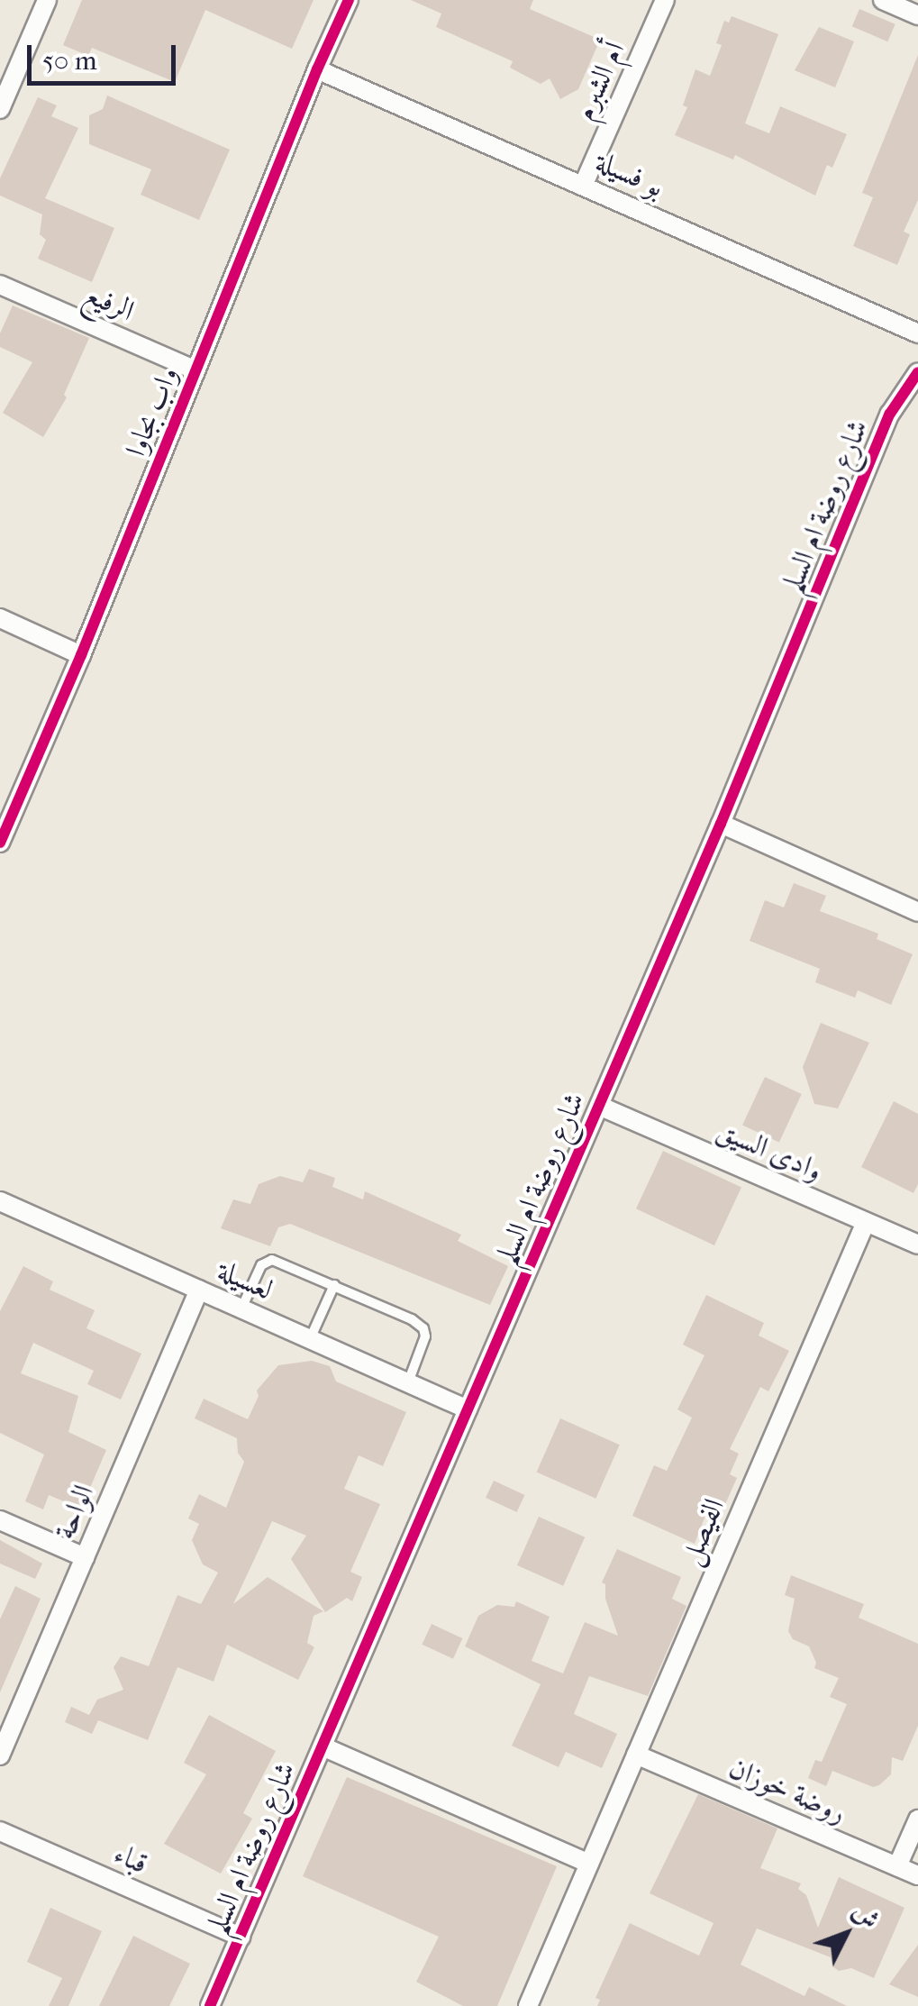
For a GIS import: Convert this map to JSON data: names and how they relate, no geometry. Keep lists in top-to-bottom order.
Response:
{
  "streets": {
    "street": [
      "أم الشبرم",
      "بو فسيلة",
      "الرفيع",
      "واب بجاوا",
      "شارع روضة ام السلم",
      "وادى السيق",
      "لعسيلة",
      "الواحة",
      "الفيصل",
      "روضة خوزان",
      "قباء"
    ]
  },
  "crossings": [
    ["أم الشبرم", "بو فسيلة"],
    ["بو فسيلة", "واب بجاوا"],
    ["الرفيع", "واب بجاوا"],
    ["شارع روضة ام السلم", "وادى السيق"],
    ["شارع روضة ام السلم", "لعسيلة"],
    ["شارع روضة ام السلم", "قباء"],
    ["وادى السيق", "الفيصل"],
    ["لعسيلة", "الواحة"],
    ["الفيصل", "روضة خوزان"]
  ],
  "scale_bar": "50 m",
  "north": "top right"
}
